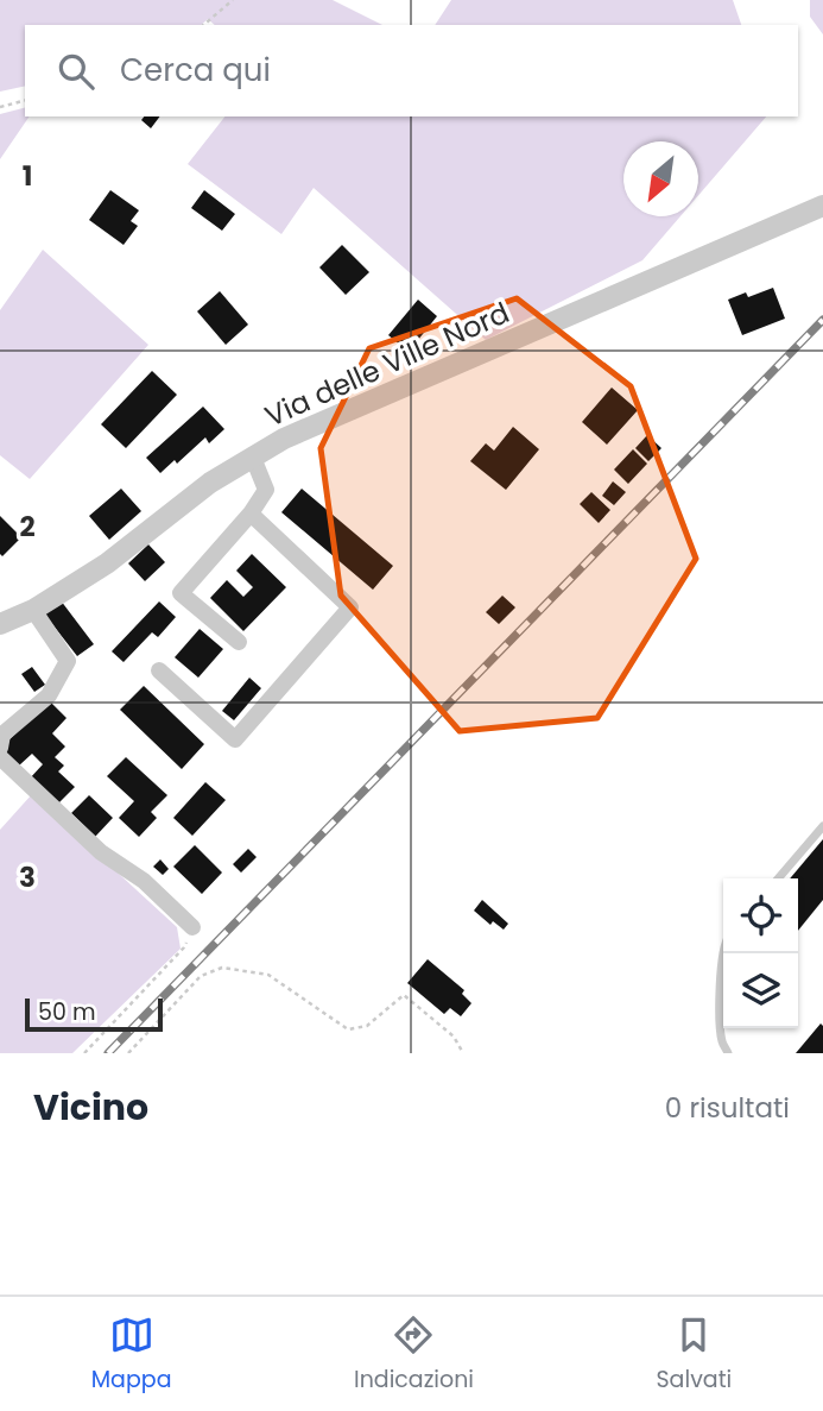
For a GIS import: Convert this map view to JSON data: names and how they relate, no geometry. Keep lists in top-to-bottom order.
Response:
{
  "streets": {
    "street": ["Via delle Ville Nord"]
  },
  "scale_bar": "50 m",
  "north": "bottom left",
  "page": {
    "search": "Cerca qui",
    "scale": "50 m",
    "heading": ["Vicino", "0 risultati"],
    "nav": ["Mappa", "Indicazioni", "Salvati"]
  },
  "grid": {
    "rows": ["1", "2", "3"]
  }
}
